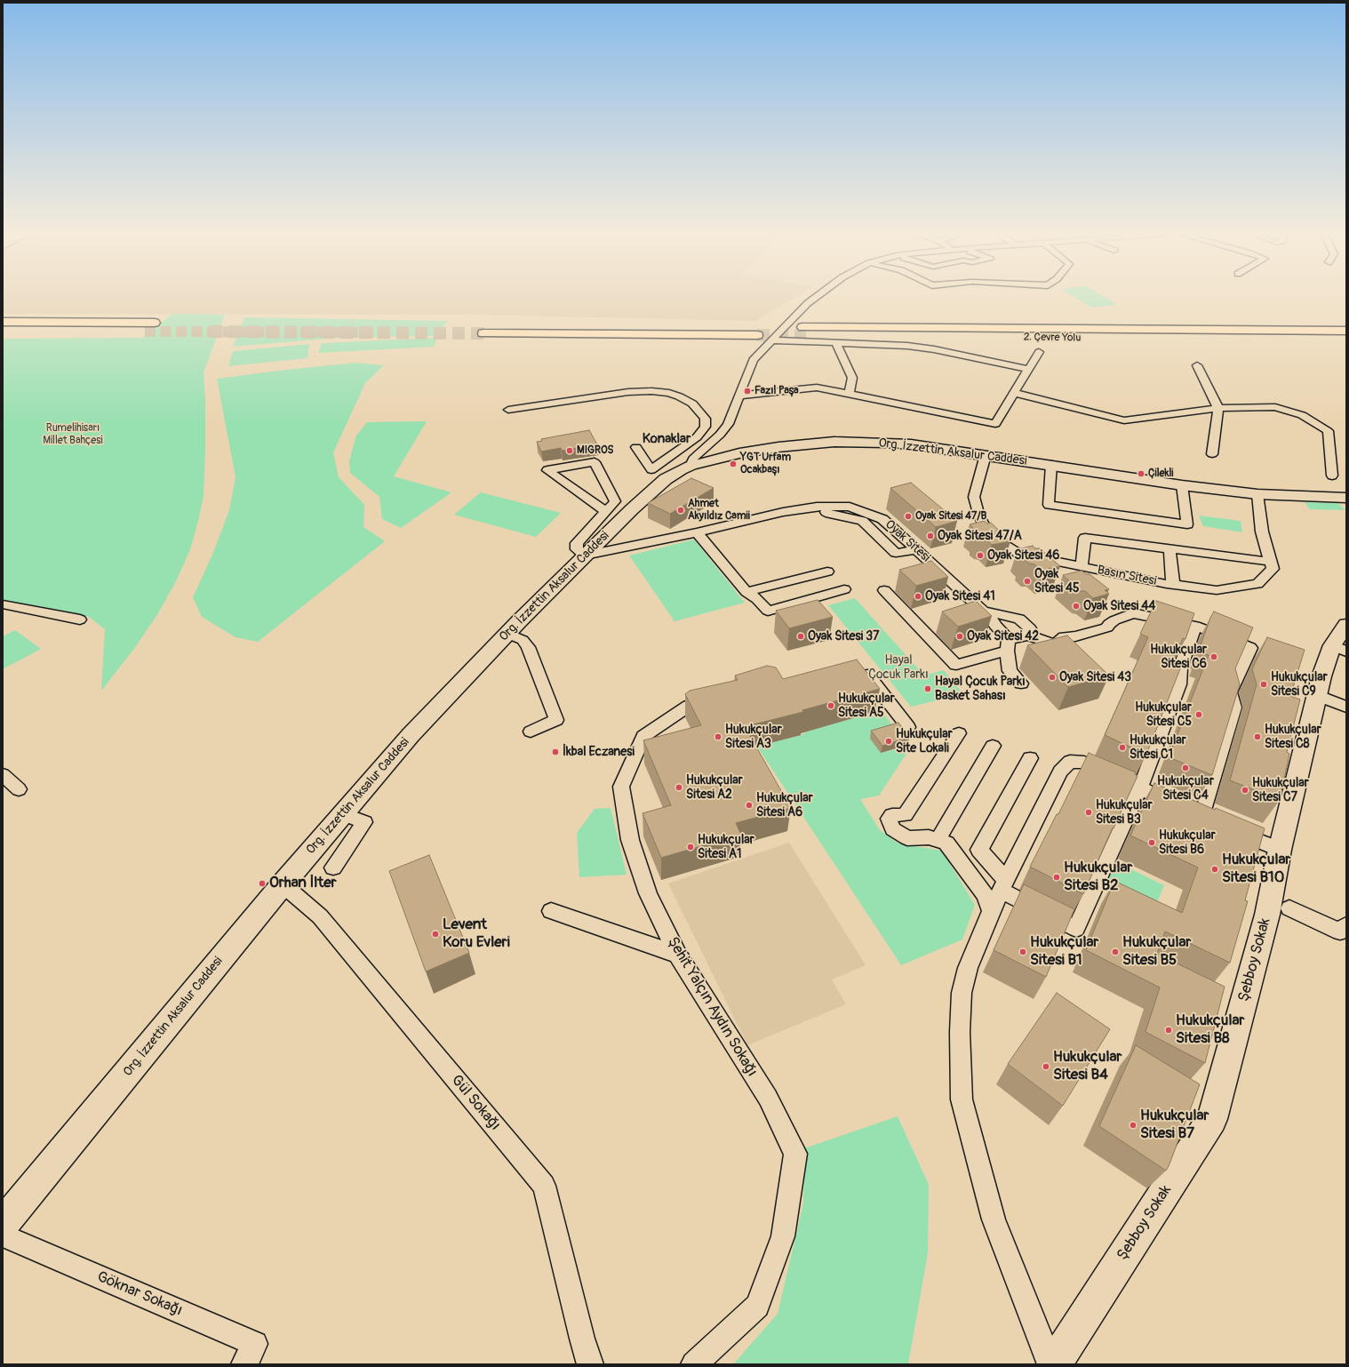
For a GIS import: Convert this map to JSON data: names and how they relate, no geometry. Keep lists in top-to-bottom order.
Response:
{
  "streets": {
    "main road": ["2. Çevre Yolu", "Org. İzzettin Aksalur Caddesi", "Şebboy Sokak"],
    "street": [
      "Oyak Sitesi",
      "Basın Sitesi",
      "Şehit Yalçın Aydın Sokağı",
      "Gül Sokağı",
      "Göknar Sokağı"
    ]
  },
  "crossings": [
    ["Org. İzzettin Aksalur Caddesi", "Oyak Sitesi"],
    ["Org. İzzettin Aksalur Caddesi", "Basın Sitesi"],
    ["Org. İzzettin Aksalur Caddesi", "Gül Sokağı"]
  ],
  "districts": ["Konaklar"],
  "parks": ["Rumelihisarı Millet Bahçesi", "Hayal Çocuk Parkı"],
  "places": [
    "Fazıl Paşa",
    "MIGROS",
    "YGT Urfam Ocakbaşı",
    "Çilekli",
    "Ahmet Akyıldız Camii",
    "Oyak Sitesi 47/B",
    "Oyak Sitesi 47/A",
    "Oyak Sitesi 46",
    "Oyak Sitesi 45",
    "Oyak Sitesi 41",
    "Oyak Sitesi 44",
    "Oyak Sitesi 37",
    "Oyak Sitesi 42",
    "Hukukçular Sitesi C6",
    "Oyak Sitesi 43",
    "Hukukçular Sitesi C9",
    "Hayal Çocuk Parkı Basket Sahası",
    "Hukukçular Sitesi A5",
    "Hukukçular Sitesi C5",
    "Hukukçular Sitesi A3",
    "Hukukçular Sitesi C8",
    "Hukukçular Site Lokali",
    "Hukukçular Sitesi C1",
    "İkbal Eczanesi",
    "Hukukçular Sitesi C4",
    "Hukukçular Sitesi A2",
    "Hukukçular Sitesi C7",
    "Hukukçular Sitesi A6",
    "Hukukçular Sitesi B3",
    "Hukukçular Sitesi B6",
    "Hukukçular Sitesi A1",
    "Hukukçular Sitesi B10",
    "Hukukçular Sitesi B2",
    "Orhan İlter",
    "Levent Koru Evleri",
    "Hukukçular Sitesi B1",
    "Hukukçular Sitesi B5",
    "Hukukçular Sitesi B8",
    "Hukukçular Sitesi B4",
    "Hukukçular Sitesi B7"
  ]
}
